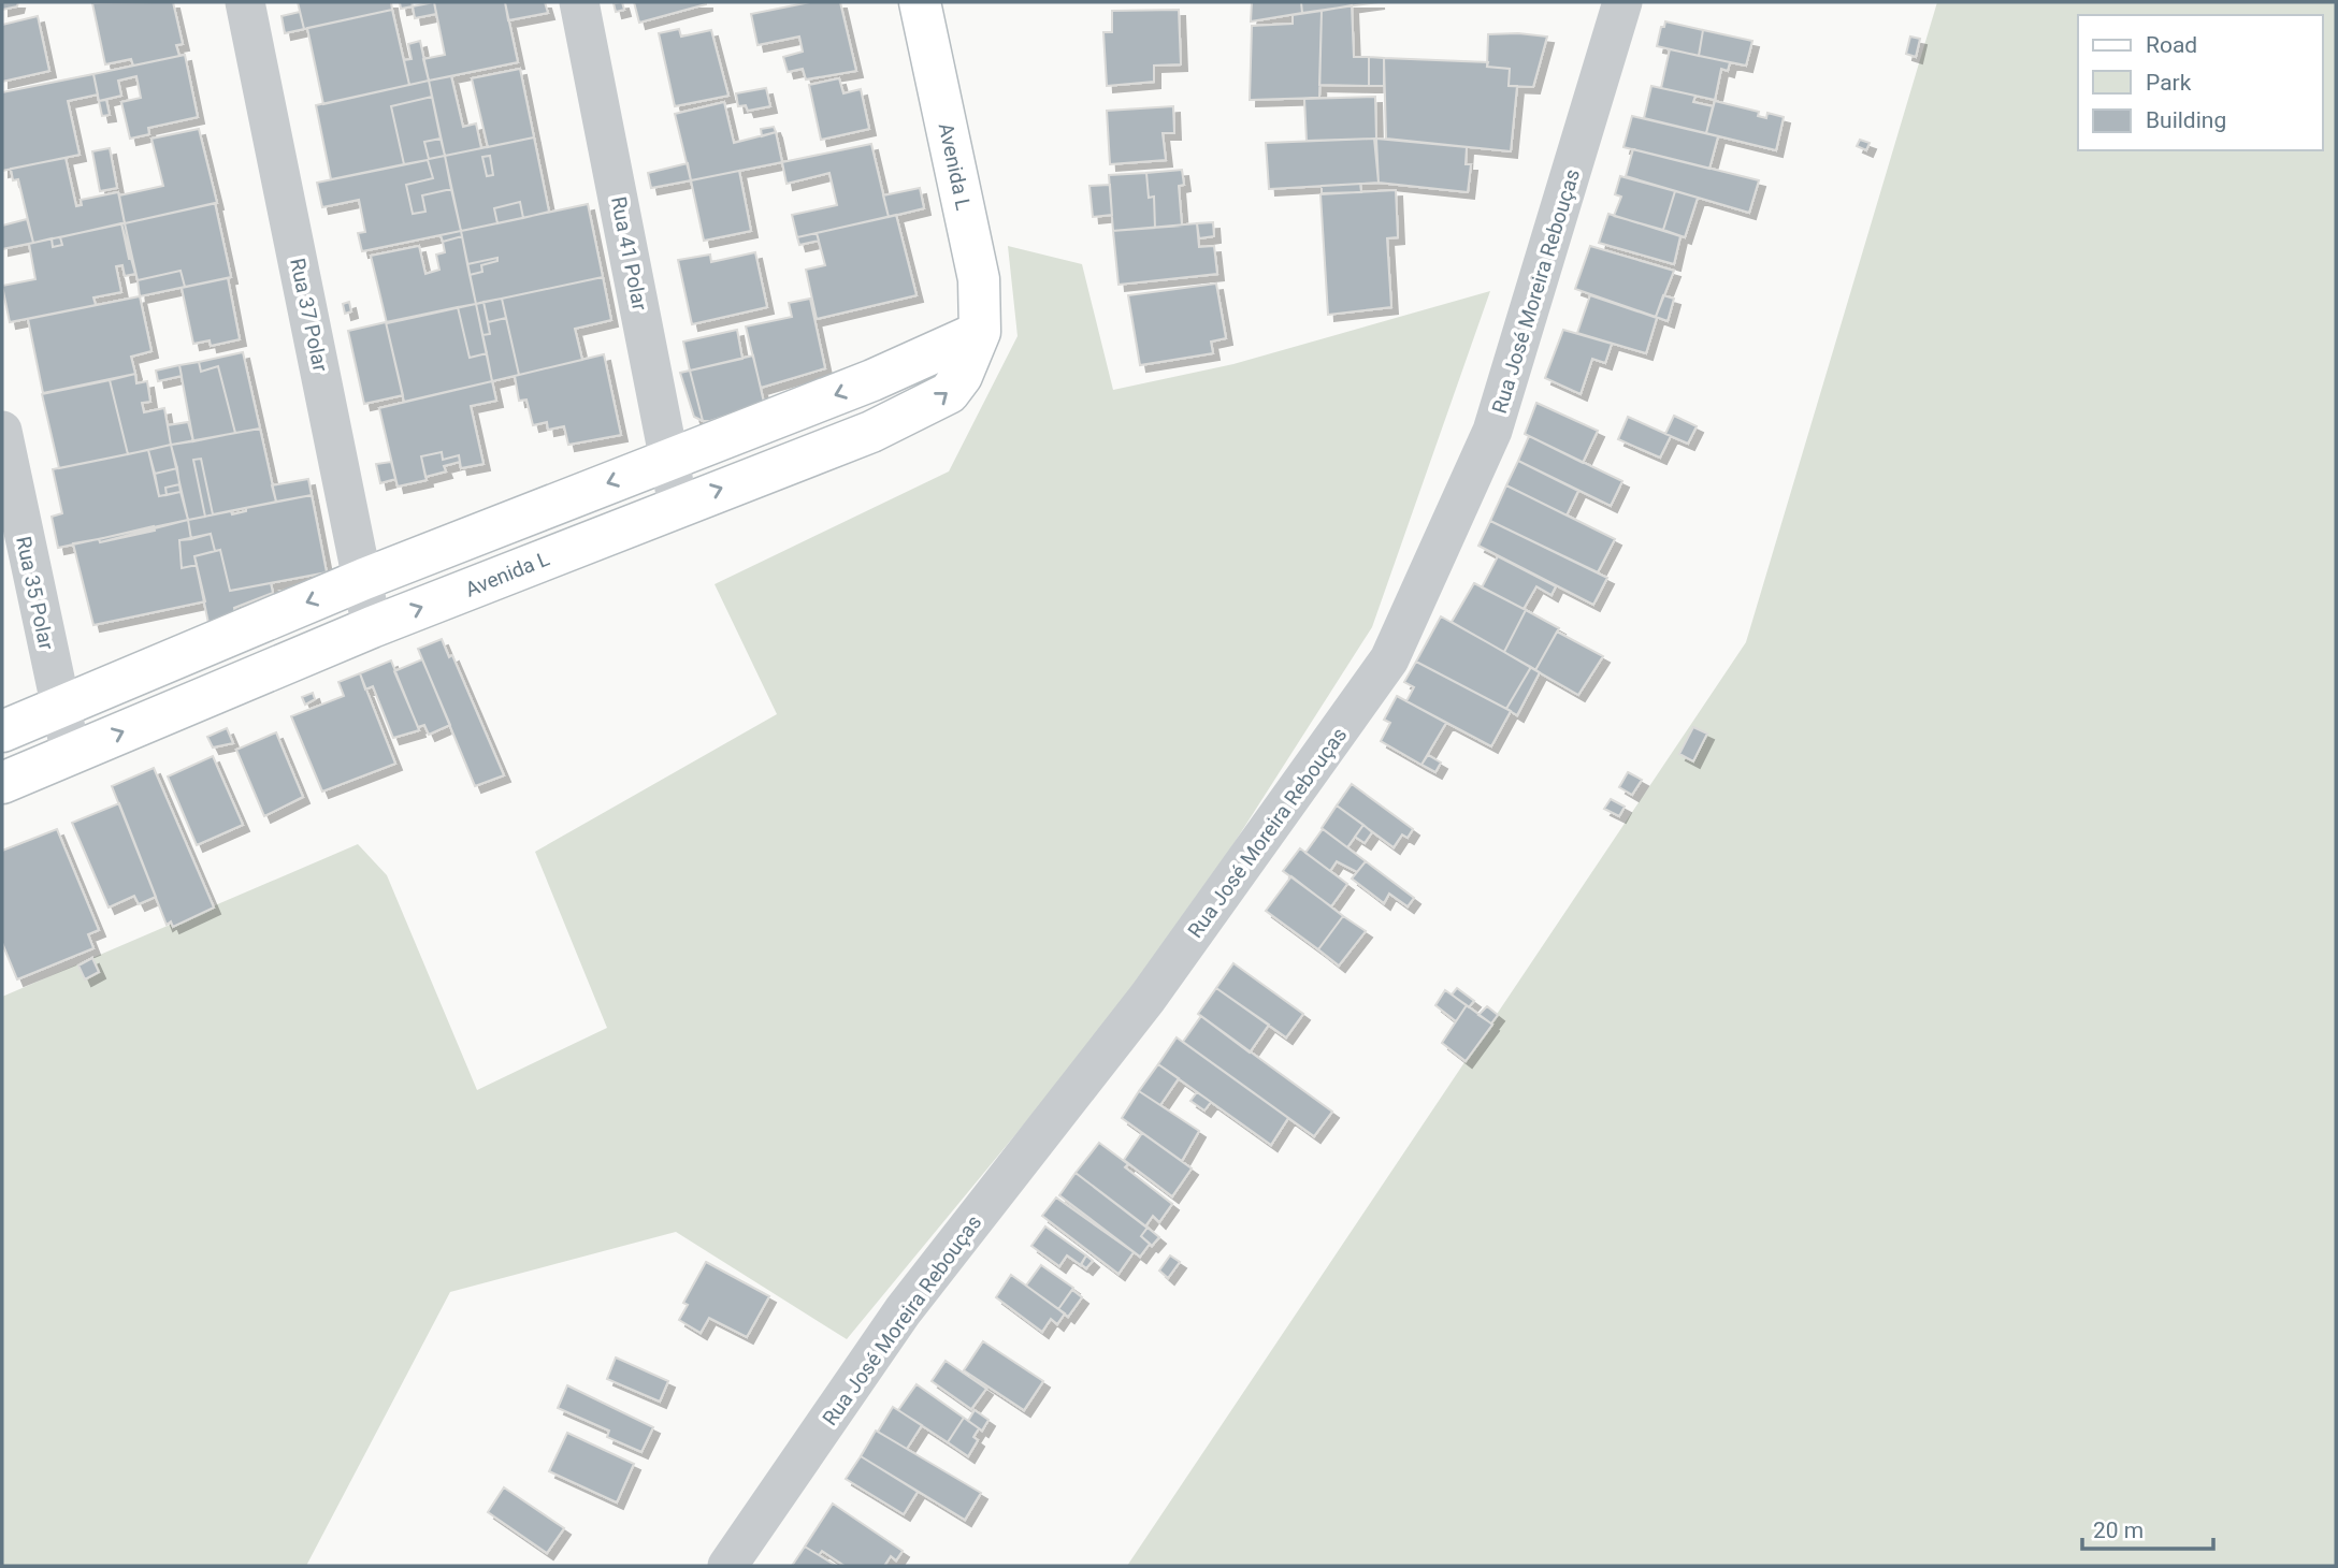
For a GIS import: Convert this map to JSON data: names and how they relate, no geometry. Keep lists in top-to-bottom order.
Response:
{
  "streets": {
    "street": [
      "Avenida L",
      "Rua 41 Polar",
      "Rua José Moreira Rebouças",
      "Rua 37 Polar",
      "Rua 35 Polar"
    ]
  },
  "crossings": [
    ["Avenida L", "Rua 41 Polar"],
    ["Avenida L", "Rua 37 Polar"],
    ["Avenida L", "Rua 35 Polar"]
  ],
  "legend": ["Road", "Park", "Building"],
  "scale_bar": "20 m"
}
